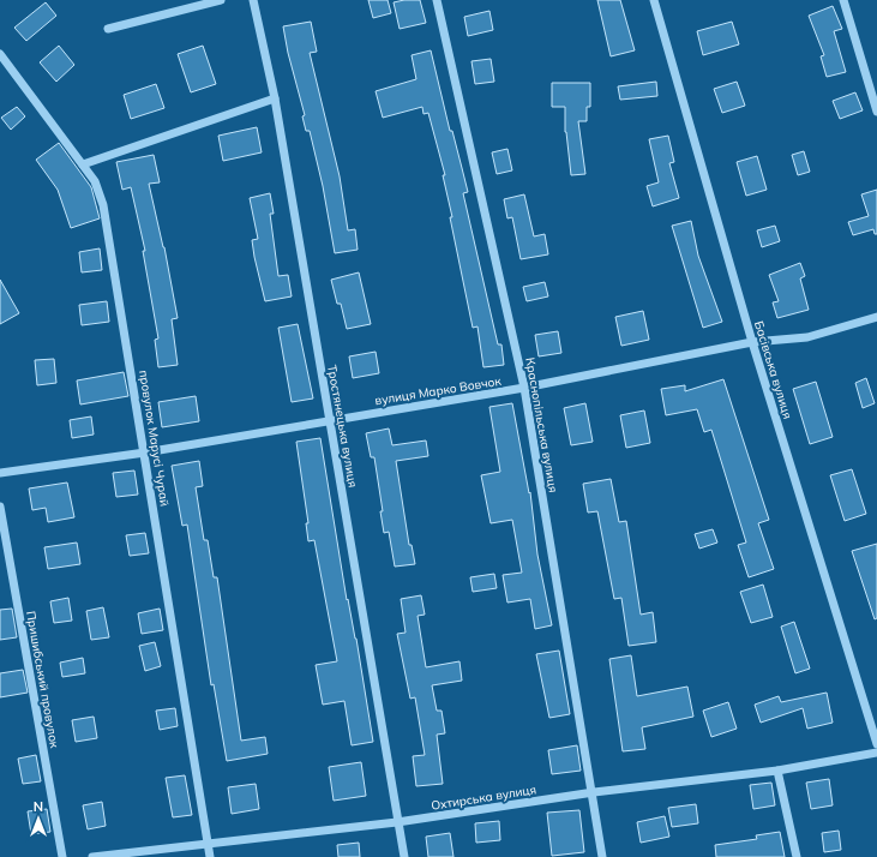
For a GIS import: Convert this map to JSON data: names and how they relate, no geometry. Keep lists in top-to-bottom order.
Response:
{
  "streets": {
    "street": [
      "Басівська вулиця",
      "вулиця Марко Вовчок",
      "Краснопільська вулиця",
      "Тростянецька вулиця",
      "провулок Марусі Чурай",
      "Пришибський провулок",
      "Охтирська вулиця"
    ]
  },
  "crossings": [
    ["Басівська вулиця", "вулиця Марко Вовчок"],
    ["вулиця Марко Вовчок", "Краснопільська вулиця"],
    ["вулиця Марко Вовчок", "Тростянецька вулиця"],
    ["вулиця Марко Вовчок", "провулок Марусі Чурай"],
    ["Краснопільська вулиця", "Охтирська вулиця"],
    ["Тростянецька вулиця", "Охтирська вулиця"],
    ["провулок Марусі Чурай", "Охтирська вулиця"]
  ],
  "north": "top"
}
